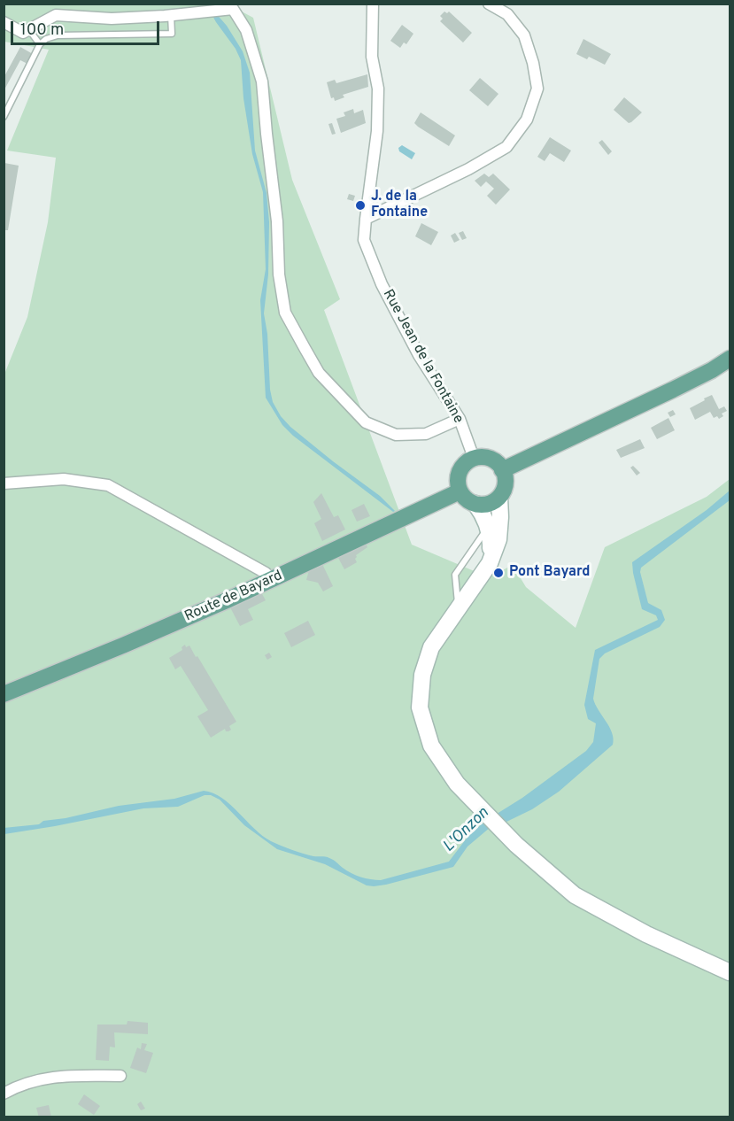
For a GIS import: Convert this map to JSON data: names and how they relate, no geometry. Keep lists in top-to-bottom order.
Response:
{
  "streets": {
    "main road": ["Route de Bayard"],
    "street": ["Rue Jean de la Fontaine"]
  },
  "crossings": [
    ["Rue Jean de la Fontaine", "Route de Bayard"]
  ],
  "water": ["L'Onzon"],
  "places": ["J. de la Fontaine", "Pont Bayard"],
  "scale_bar": "100 m"
}
